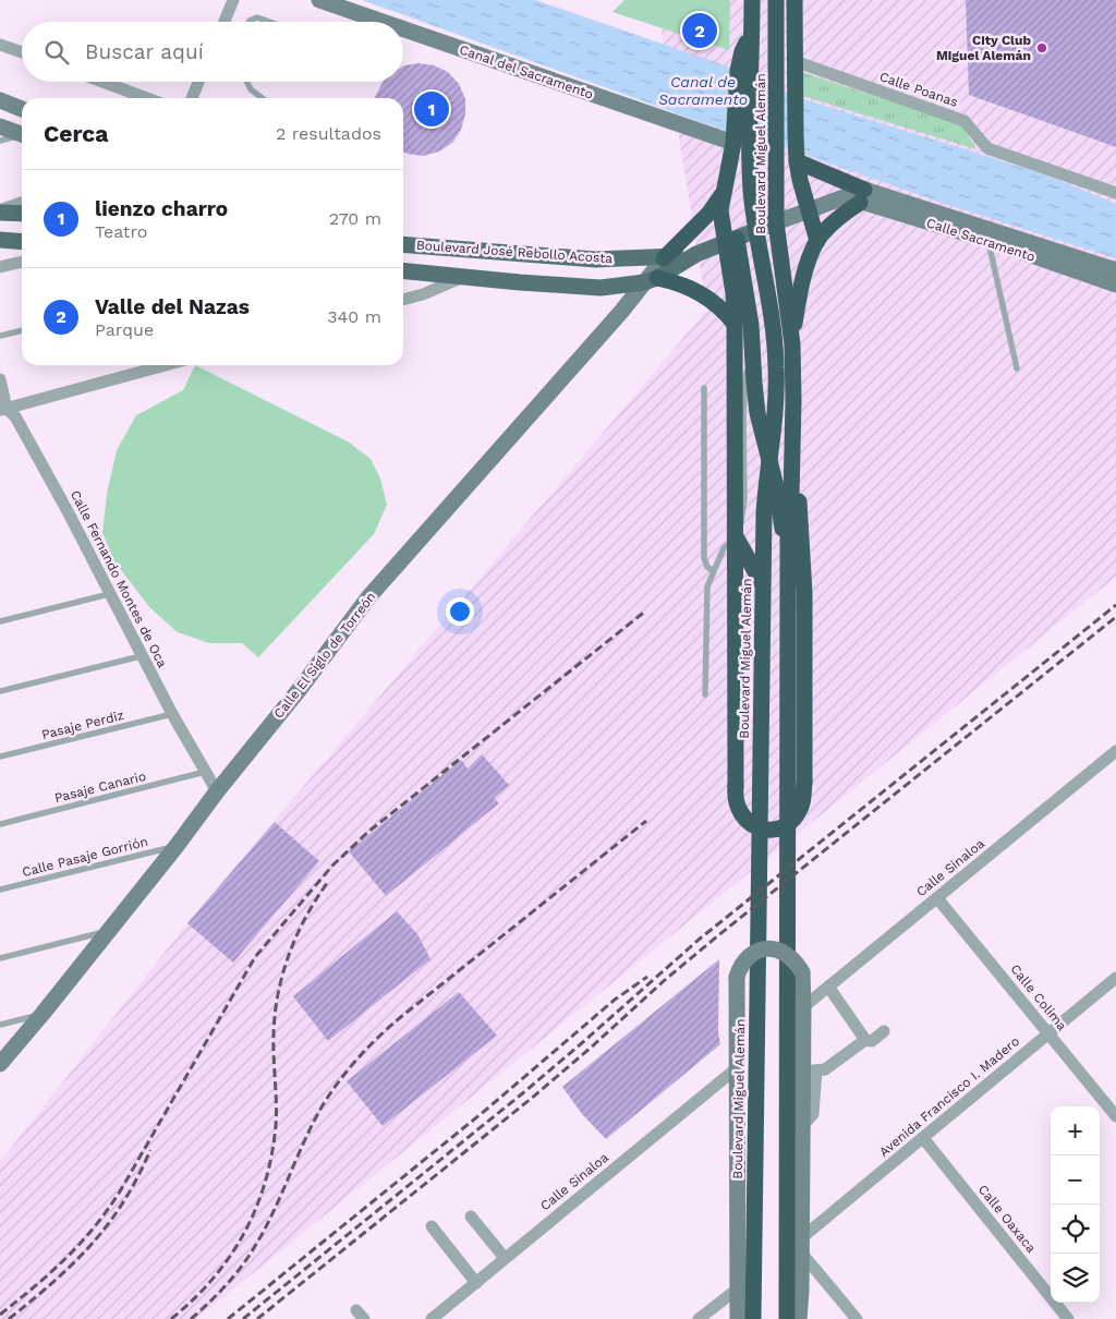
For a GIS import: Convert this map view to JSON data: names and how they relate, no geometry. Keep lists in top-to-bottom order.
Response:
{
  "streets": {
    "highway": ["Boulevard Miguel Alemán"],
    "main road": ["Boulevard José Rebollo Acosta"],
    "street": [
      "Canal del Sacramento",
      "Calle Poanas",
      "Calle Sacramento",
      "Calle Fernando Montes de Oca",
      "Calle El Siglo de Torreón",
      "Calle Sinaloa",
      "Calle Colima",
      "Avenida Francisco I. Madero",
      "Calle Oaxaca"
    ],
    "lane": ["Pasaje Perdiz", "Pasaje Canario", "Calle Pasaje Gorrión"]
  },
  "crossings": [
    ["Boulevard Miguel Alemán", "Boulevard José Rebollo Acosta"],
    ["Boulevard José Rebollo Acosta", "Calle El Siglo de Torreón"],
    ["Calle Fernando Montes de Oca", "Calle El Siglo de Torreón"],
    ["Calle Fernando Montes de Oca", "Pasaje Perdiz"],
    ["Calle Fernando Montes de Oca", "Pasaje Canario"],
    ["Calle El Siglo de Torreón", "Calle Pasaje Gorrión"],
    ["Calle Sinaloa", "Calle Colima"],
    ["Calle Colima", "Avenida Francisco I. Madero"],
    ["Avenida Francisco I. Madero", "Calle Oaxaca"]
  ],
  "water": ["Canal de Sacramento"],
  "places": ["City Club Miguel Alemán"],
  "page": {
    "pins": ["2", "1"],
    "search": "Buscar aquí",
    "heading": ["Cerca", "2 resultados"],
    "list": [
      {
        "mark": "1",
        "name": "lienzo charro",
        "note": "Teatro",
        "value": "270 m"
      },
      {
        "mark": "2",
        "name": "Valle del Nazas",
        "note": "Parque",
        "value": "340 m"
      }
    ],
    "map_buttons": ["+", "−"]
  }
}
